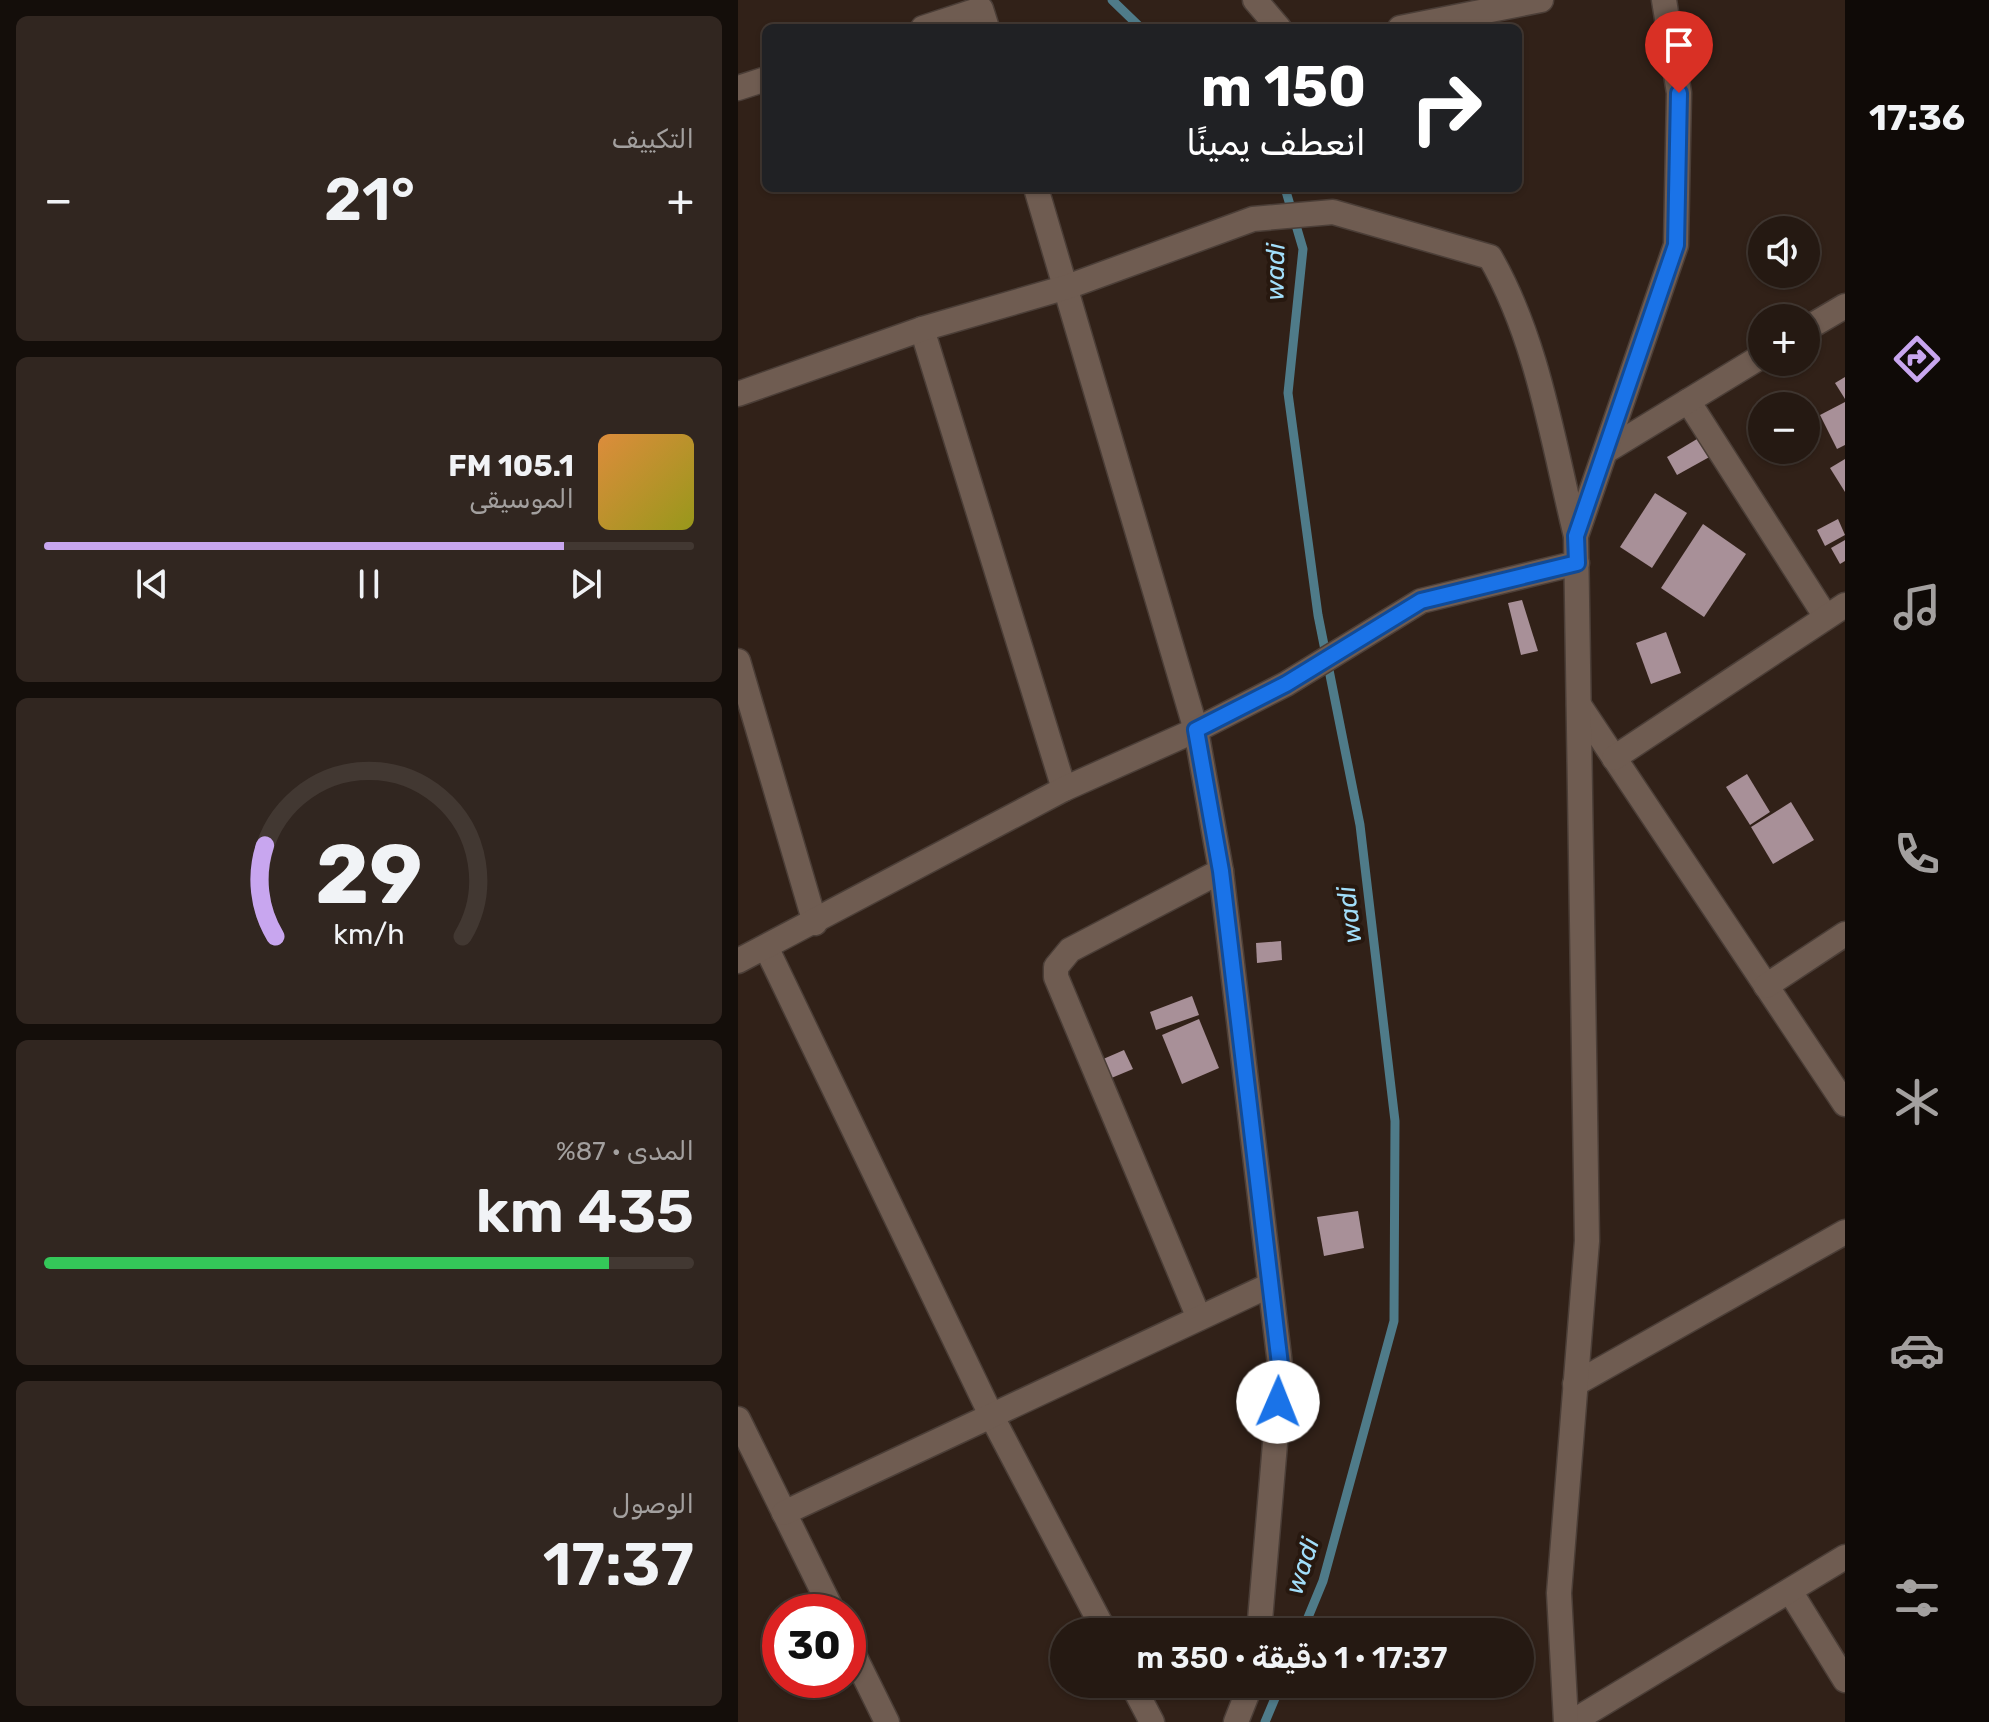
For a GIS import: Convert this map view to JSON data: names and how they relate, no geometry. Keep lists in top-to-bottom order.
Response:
{
  "water": ["wadi"],
  "page": {
    "tabs": "17:36",
    "tile": [
      "التكييف",
      ["المدى · 87%", "435 km"],
      ["الوصول", "17:37"]
    ],
    "turn": ["150 m", "انعطف يمينًا"],
    "heat": ["−", "21°", "+"],
    "map_buttons": ["+", "−"],
    "song": ["105.1 FM", "الموسيقى"],
    "limit": "30",
    "trip": "17:37 · 1 دقيقة · 350 m",
    "gauge": ["29", "km/h"]
  }
}
